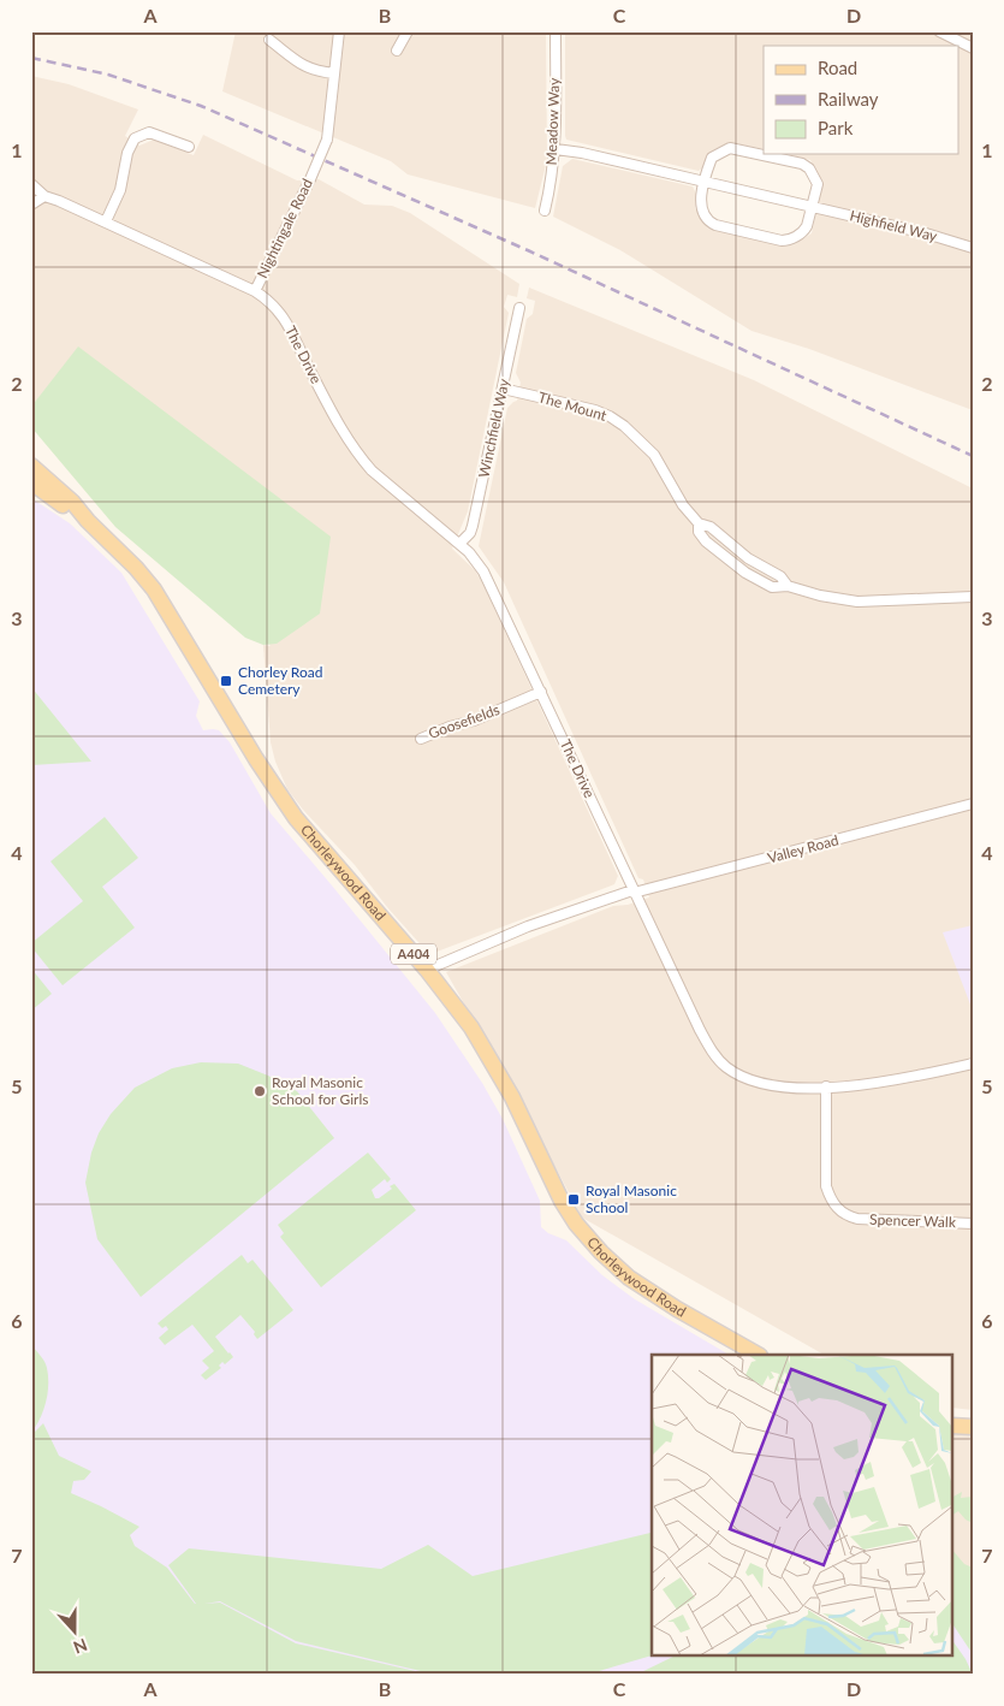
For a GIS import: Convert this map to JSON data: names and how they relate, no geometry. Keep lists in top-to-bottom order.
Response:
{
  "streets": {
    "main road": ["Chorleywood Road", "A404"],
    "street": [
      "Meadow Way",
      "Highfield Way",
      "Nightingale Road",
      "The Drive",
      "The Mount",
      "Winchfield Way",
      "Goosefields",
      "Valley Road",
      "Spencer Walk"
    ]
  },
  "crossings": [
    ["Meadow Way", "Highfield Way"],
    ["Nightingale Road", "The Drive"],
    ["The Drive", "Winchfield Way"],
    ["The Drive", "Goosefields"],
    ["The Drive", "Valley Road"],
    ["The Drive", "Spencer Walk"],
    ["The Mount", "Winchfield Way"],
    ["Valley Road", "Chorleywood Road"],
    ["Chorleywood Road", "A404"]
  ],
  "places": {
    "transit": ["Chorley Road Cemetery", "Royal Masonic School"],
    "other": ["Royal Masonic School for Girls"]
  },
  "legend": ["Road", "Railway", "Park"],
  "north": "bottom",
  "grid": {
    "columns": [
      "A",
      "B",
      "C",
      "D"
    ],
    "rows": [
      "1",
      "2",
      "3",
      "4",
      "5",
      "6",
      "7"
    ]
  }
}
